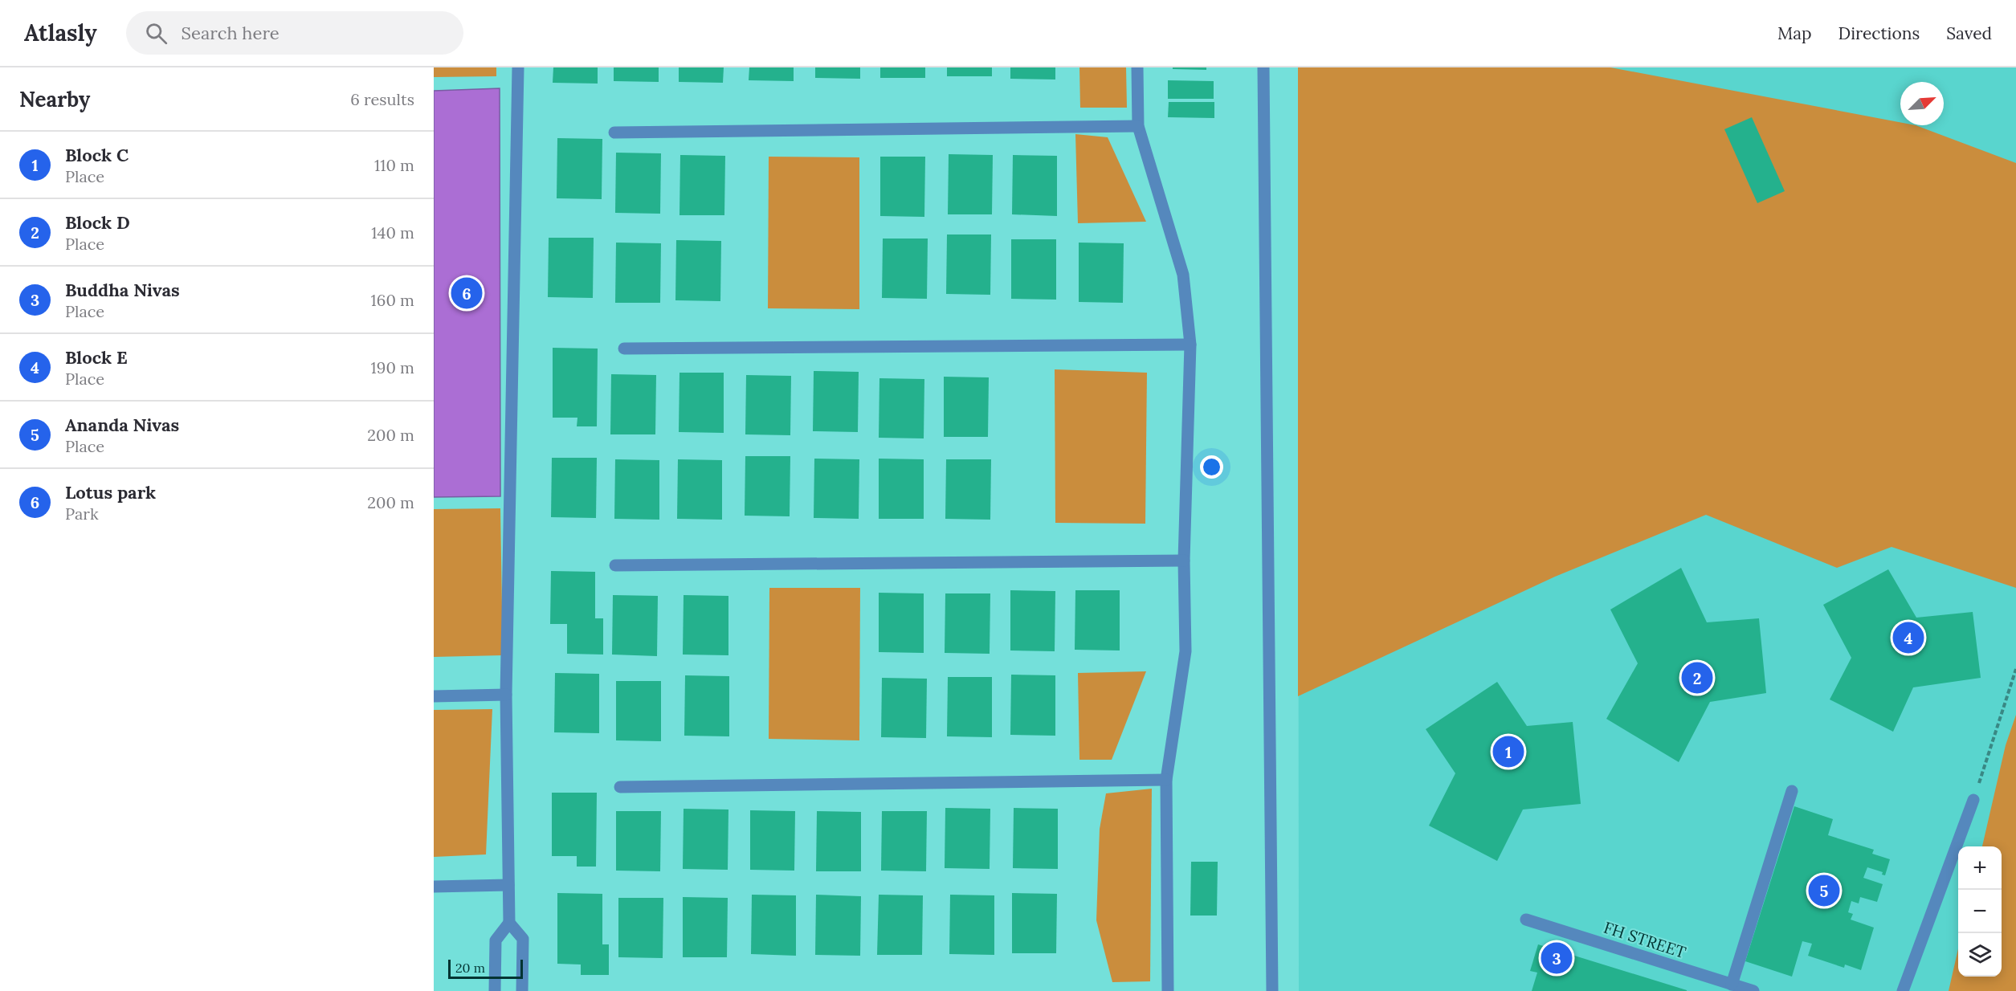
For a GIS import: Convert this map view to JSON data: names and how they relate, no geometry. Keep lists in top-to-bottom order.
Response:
{
  "streets": {
    "street": ["FH STREET"]
  },
  "scale_bar": "20 m",
  "north": "top right",
  "page": {
    "header": "Atlasly",
    "search": "Search here",
    "nav": ["Map", "Directions", "Saved"],
    "heading": ["Nearby", "6 results"],
    "list": [
      {
        "mark": "1",
        "name": "Block C",
        "note": "Place",
        "value": "110 m"
      },
      {
        "mark": "2",
        "name": "Block D",
        "note": "Place",
        "value": "140 m"
      },
      {
        "mark": "3",
        "name": "Buddha Nivas",
        "note": "Place",
        "value": "160 m"
      },
      {
        "mark": "4",
        "name": "Block E",
        "note": "Place",
        "value": "190 m"
      },
      {
        "mark": "5",
        "name": "Ananda Nivas",
        "note": "Place",
        "value": "200 m"
      },
      {
        "mark": "6",
        "name": "Lotus park",
        "note": "Park",
        "value": "200 m"
      }
    ],
    "pins": [
      "6",
      "4",
      "2",
      "1",
      "5",
      "3"
    ],
    "map_buttons": ["+", "−"],
    "scale": "20 m"
  }
}
